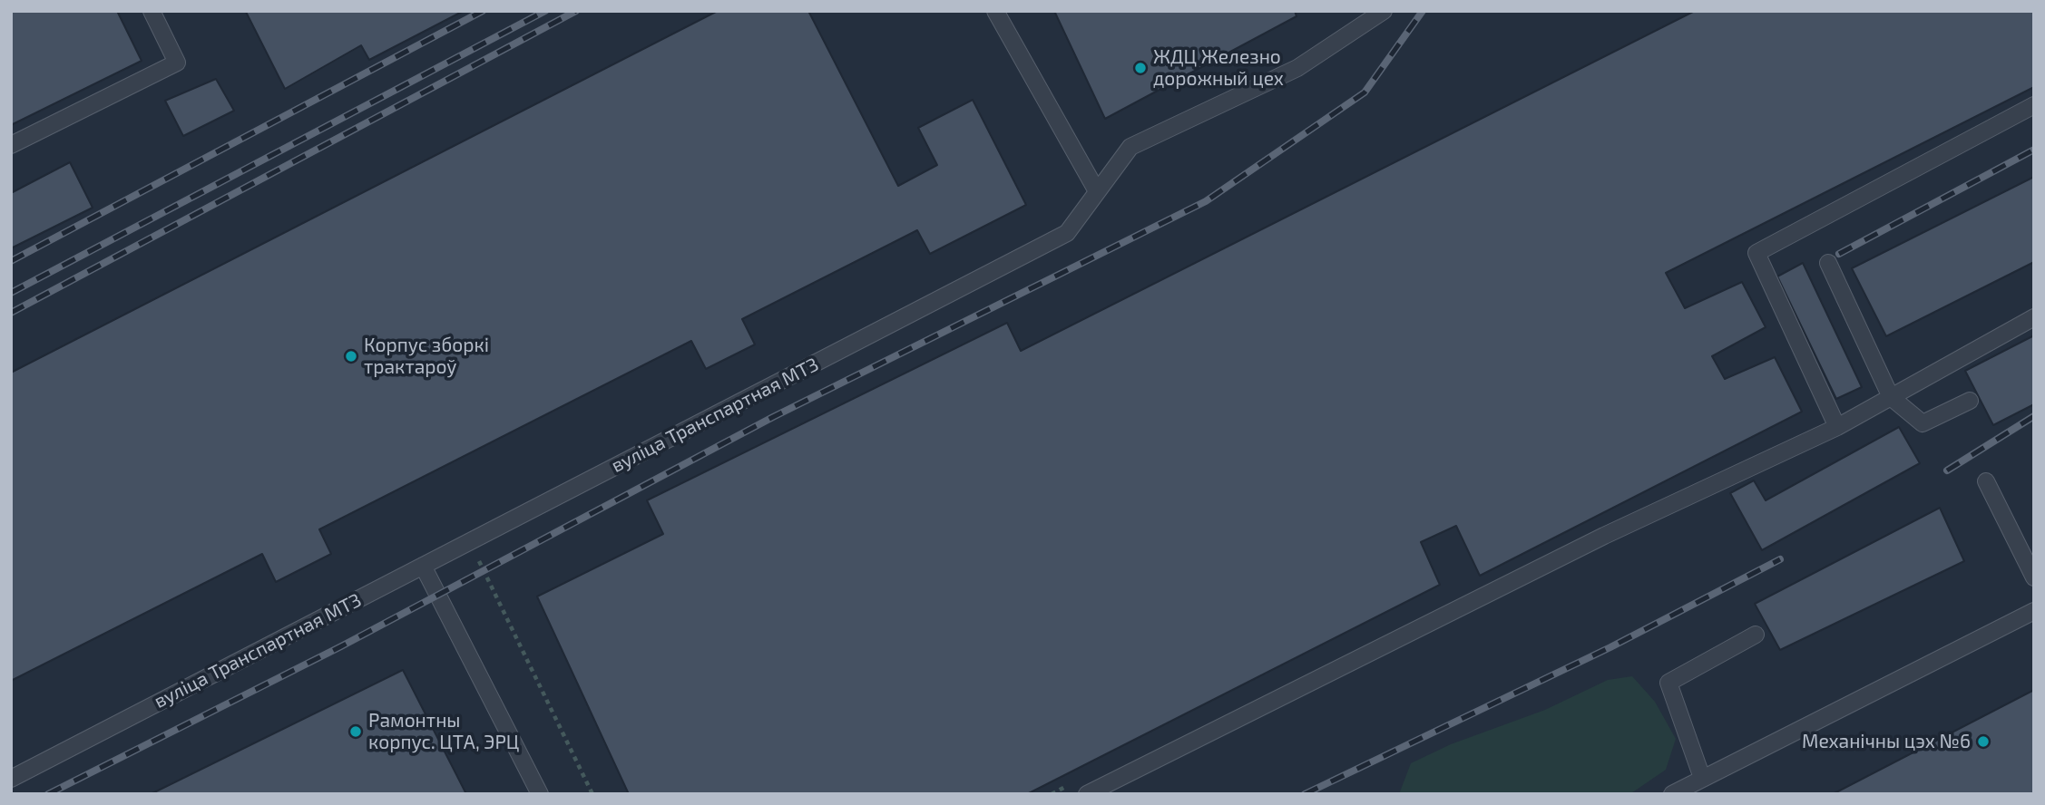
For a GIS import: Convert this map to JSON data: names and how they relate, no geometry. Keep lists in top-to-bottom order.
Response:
{
  "streets": {
    "lane": ["вуліца Транспартная МТЗ"]
  },
  "places": [
    "ЖДЦ Железно дорожный цех",
    "Корпус зборкі трактароў",
    "Рамонтны корпус. ЦТА, ЭРЦ",
    "Механічны цэх №6"
  ]
}
